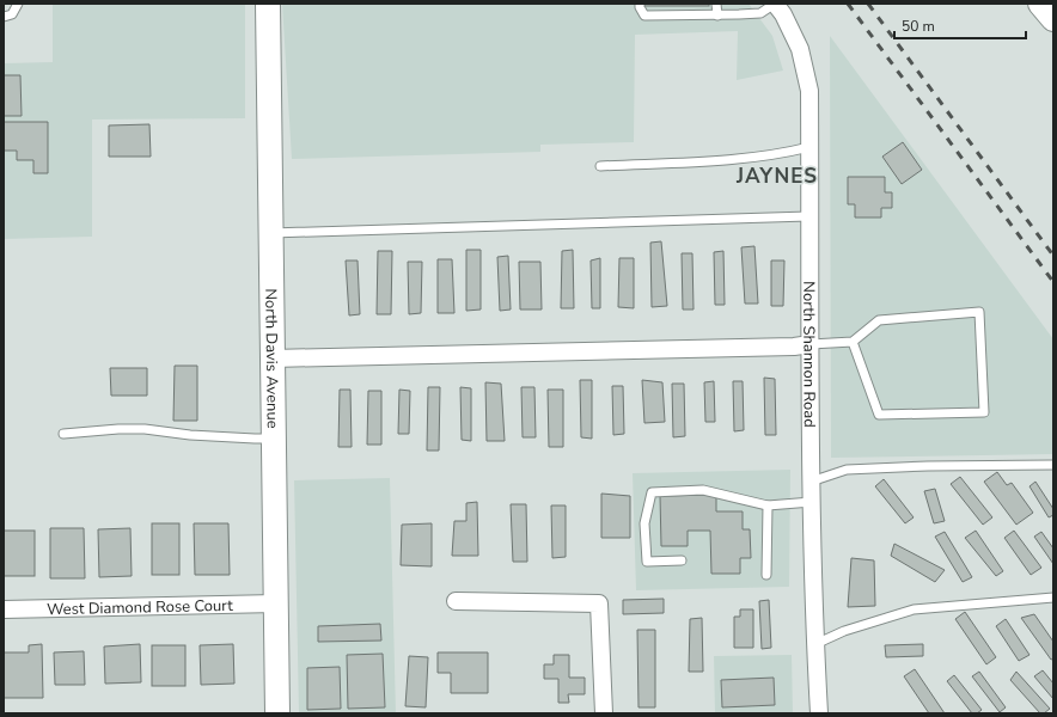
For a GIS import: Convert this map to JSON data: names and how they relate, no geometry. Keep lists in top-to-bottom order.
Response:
{
  "streets": {
    "street": ["North Shannon Road", "North Davis Avenue", "West Diamond Rose Court"]
  },
  "crossings": [
    ["North Davis Avenue", "West Diamond Rose Court"]
  ],
  "districts": ["JAYNES"],
  "scale_bar": "50 m"
}
